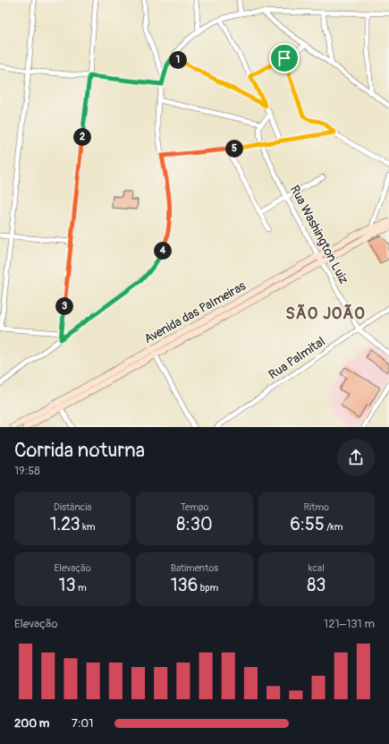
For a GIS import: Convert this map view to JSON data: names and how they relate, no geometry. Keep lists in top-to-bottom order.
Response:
{
  "streets": {
    "main road": ["Avenida das Palmeiras"],
    "street": ["Rua Washington Luiz", "Rua Palmital"]
  },
  "crossings": [
    ["Rua Washington Luiz", "Avenida das Palmeiras"],
    ["Rua Washington Luiz", "Rua Palmital"]
  ],
  "districts": ["SÃO JOÃO"],
  "page": {
    "pins": [
      "1",
      "2",
      "5",
      "4",
      "3"
    ],
    "heading": ["Corrida noturna", "19:58"],
    "stats": [
      ["Distância", "1.23 km"],
      ["Tempo", "8:30"],
      ["Ritmo", "6:55 /km"],
      ["Elevação", "13 m"],
      ["Batimentos", "136 bpm"],
      ["kcal", "83"]
    ],
    "chart": ["Elevação", "121–131 m"],
    "list": [
      {
        "name": "200 m",
        "note": "7:01"
      }
    ]
  }
}
